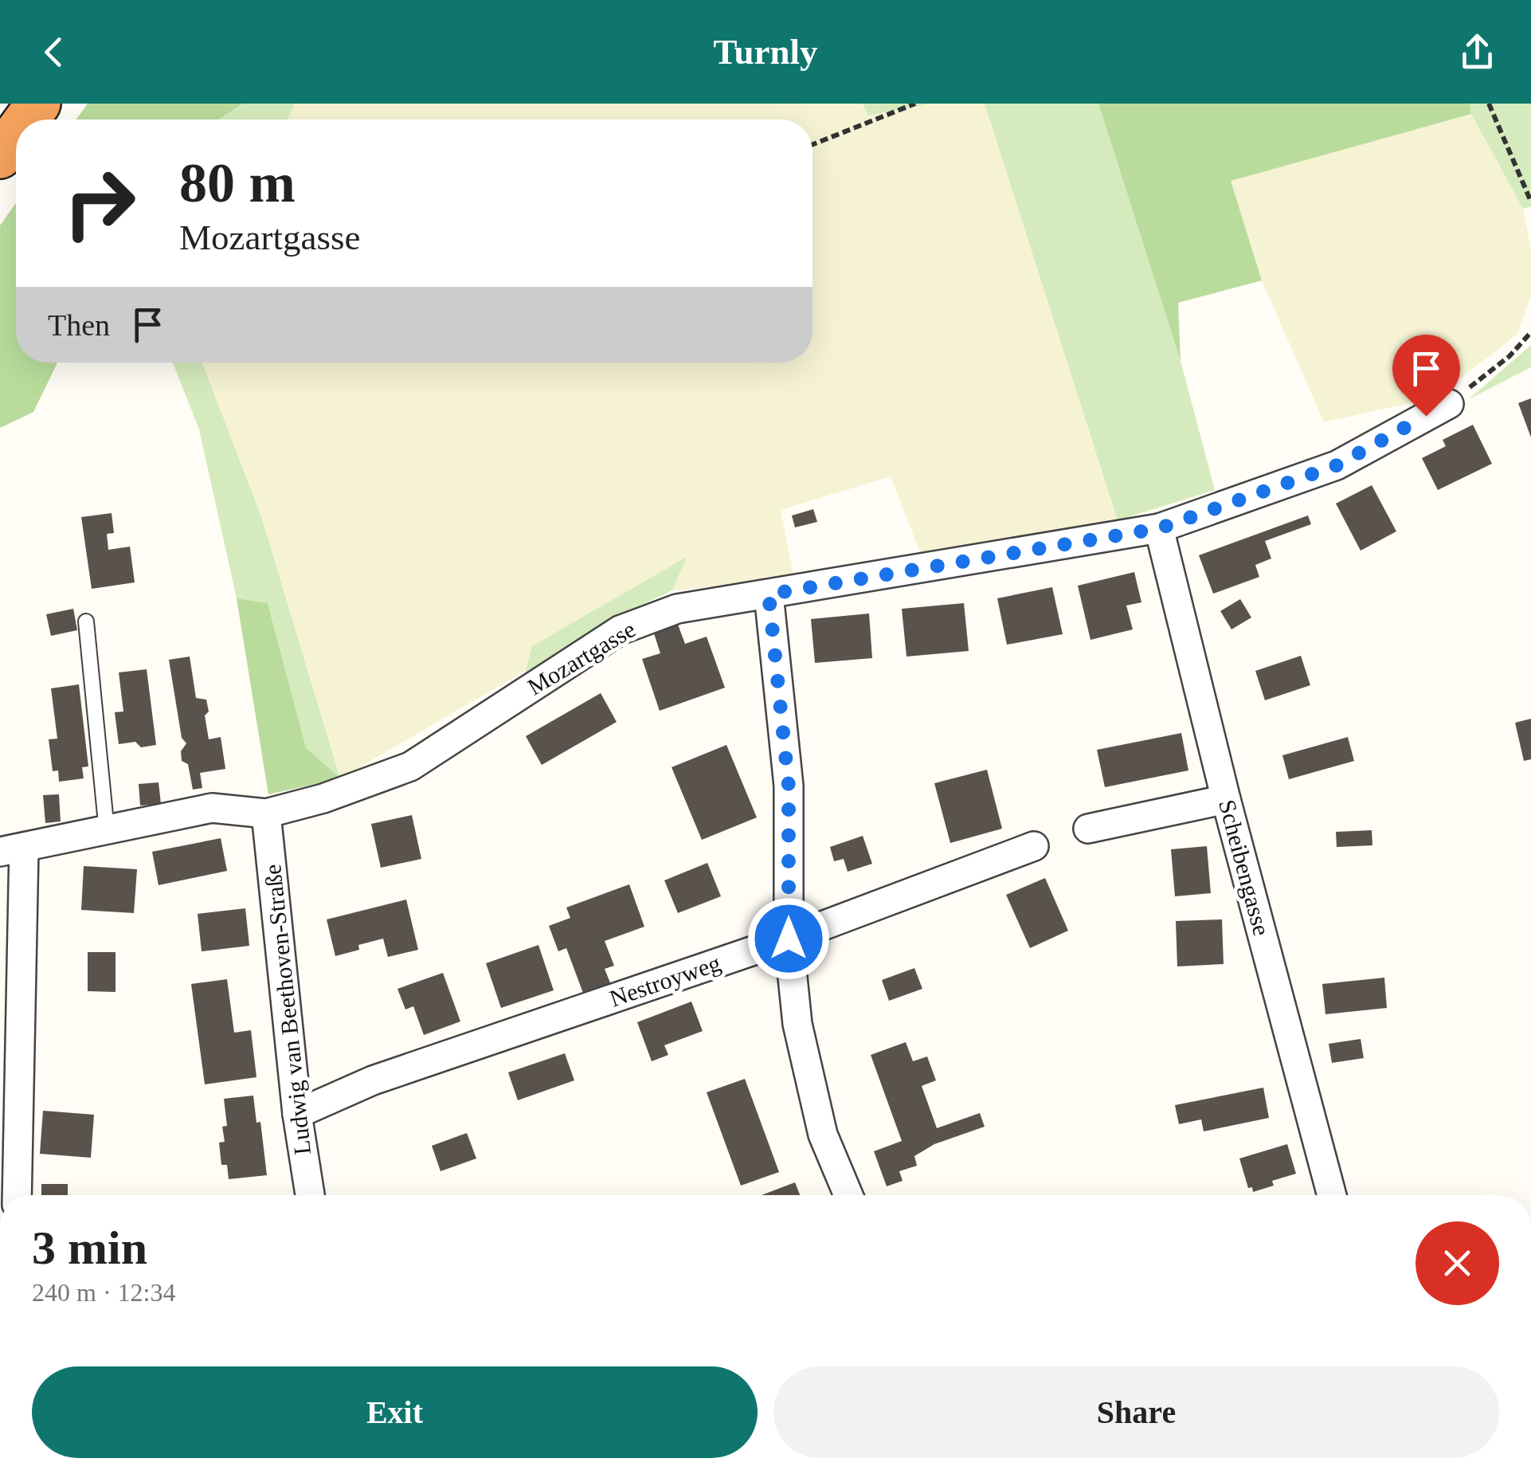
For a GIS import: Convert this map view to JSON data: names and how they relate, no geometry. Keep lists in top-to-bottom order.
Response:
{
  "streets": {
    "street": [
      "Mozartgasse",
      "Scheibengasse",
      "Nestroyweg",
      "Ludwig van Beethoven-Straße"
    ]
  },
  "crossings": [
    ["Mozartgasse", "Scheibengasse"],
    ["Mozartgasse", "Ludwig van Beethoven-Straße"],
    ["Nestroyweg", "Ludwig van Beethoven-Straße"]
  ],
  "page": {
    "header": "Turnly",
    "turn": ["80 m", "Mozartgasse"],
    "then": "Then",
    "heading": ["3 min", "240 m · 12:34"],
    "buttons": ["Exit", "Share"]
  }
}
